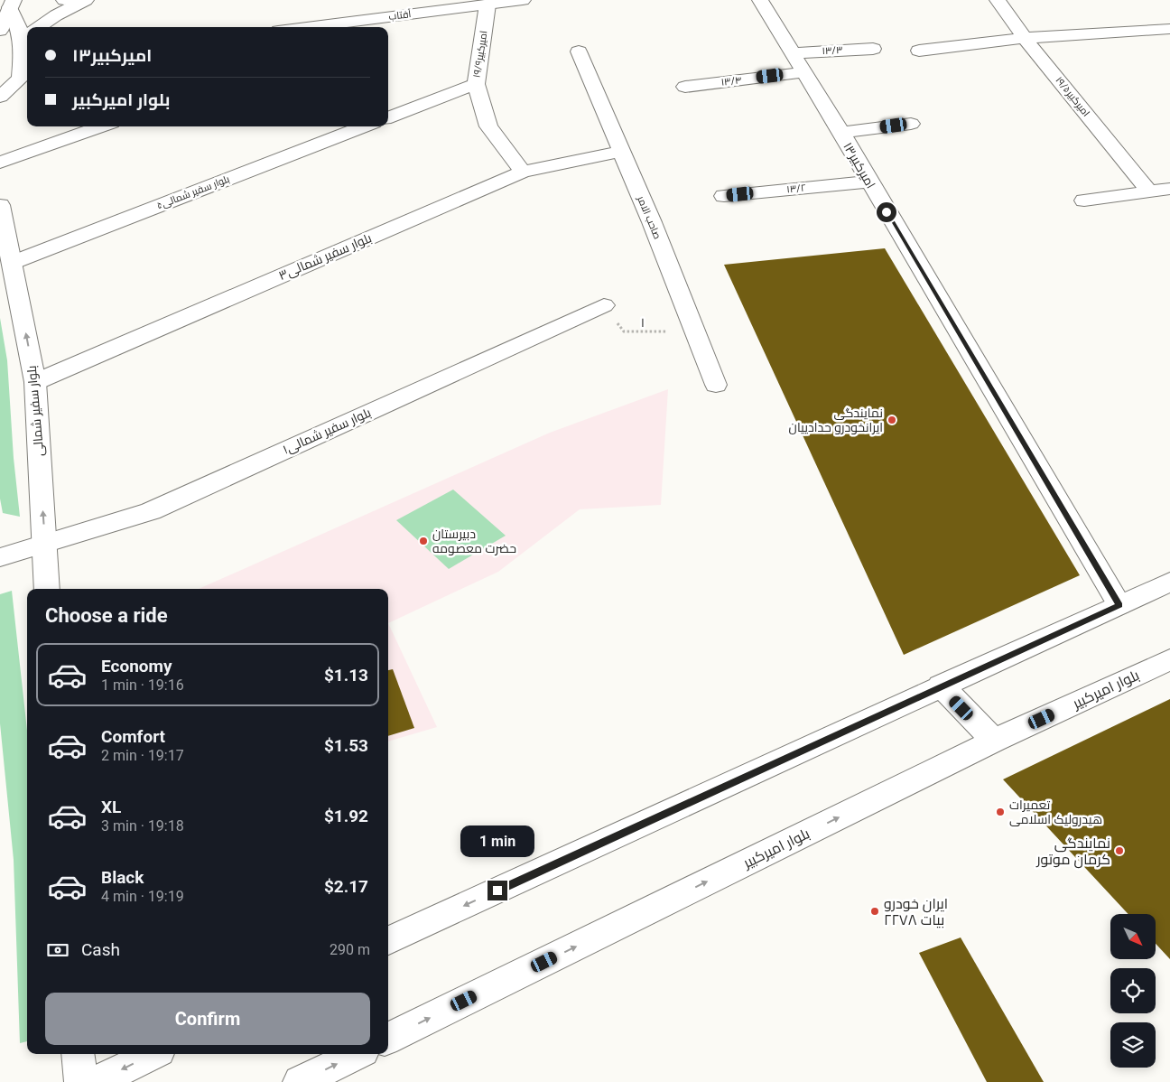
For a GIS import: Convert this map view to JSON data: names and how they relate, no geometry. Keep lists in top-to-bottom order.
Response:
{
  "streets": {
    "street": [
      "آفتاب",
      "۱۳/۳",
      "امیرکبیر۱۹/۹",
      "۱۳/۴",
      "امیرکبیر۱۹/۵",
      "امیرکبیر۱۳",
      "۱۳/۲",
      "بلوار سفیر شمالی۵",
      "صاحب الامر",
      "بلوار سفیر شمالی۳",
      "بلوار سفیر شمالی",
      "بلوار سفیر شمالی۱",
      "بلوار امیرکبیر"
    ],
    "path": ["۱"]
  },
  "crossings": [
    ["آفتاب", "امیرکبیر۱۹/۹"],
    ["۱۳/۳", "امیرکبیر۱۳"],
    ["امیرکبیر۱۹/۹", "بلوار سفیر شمالی۳"],
    ["۱۳/۴", "امیرکبیر۱۳"],
    ["امیرکبیر۱۳", "۱۳/۲"],
    ["بلوار سفیر شمالی۵", "بلوار سفیر شمالی"],
    ["صاحب الامر", "بلوار سفیر شمالی۳"],
    ["صاحب الامر", "۱"],
    ["بلوار سفیر شمالی۳", "بلوار سفیر شمالی"],
    ["۱", "بلوار سفیر شمالی۱"],
    ["بلوار سفیر شمالی", "بلوار سفیر شمالی۱"]
  ],
  "one_way": ["بلوار سفیر شمالی"],
  "places": [
    "نمایندگی ایرانخودرو حدادییان",
    "دبیرستان حضرت معصومه",
    "تعمیرات هیدرولیک اسلامی",
    "نمایندگی کرمان موتور",
    "ايران خودرو بیات ۲۲۷۸"
  ],
  "north": "bottom right",
  "page": {
    "banner": ["امیرکبیر۱۳", "بلوار امیرکبیر"],
    "heading": "Choose a ride",
    "list": [
      {
        "name": "Economy",
        "note": "1 min · 19:16",
        "value": "$1.13"
      },
      {
        "name": "Comfort",
        "note": "2 min · 19:17",
        "value": "$1.53"
      },
      {
        "name": "XL",
        "note": "3 min · 19:18",
        "value": "$1.92"
      },
      {
        "name": "Black",
        "note": "4 min · 19:19",
        "value": "$2.17"
      }
    ],
    "bubble": "1 min",
    "pay": ["Cash", "290 m"],
    "buttons": "Confirm"
  }
}
